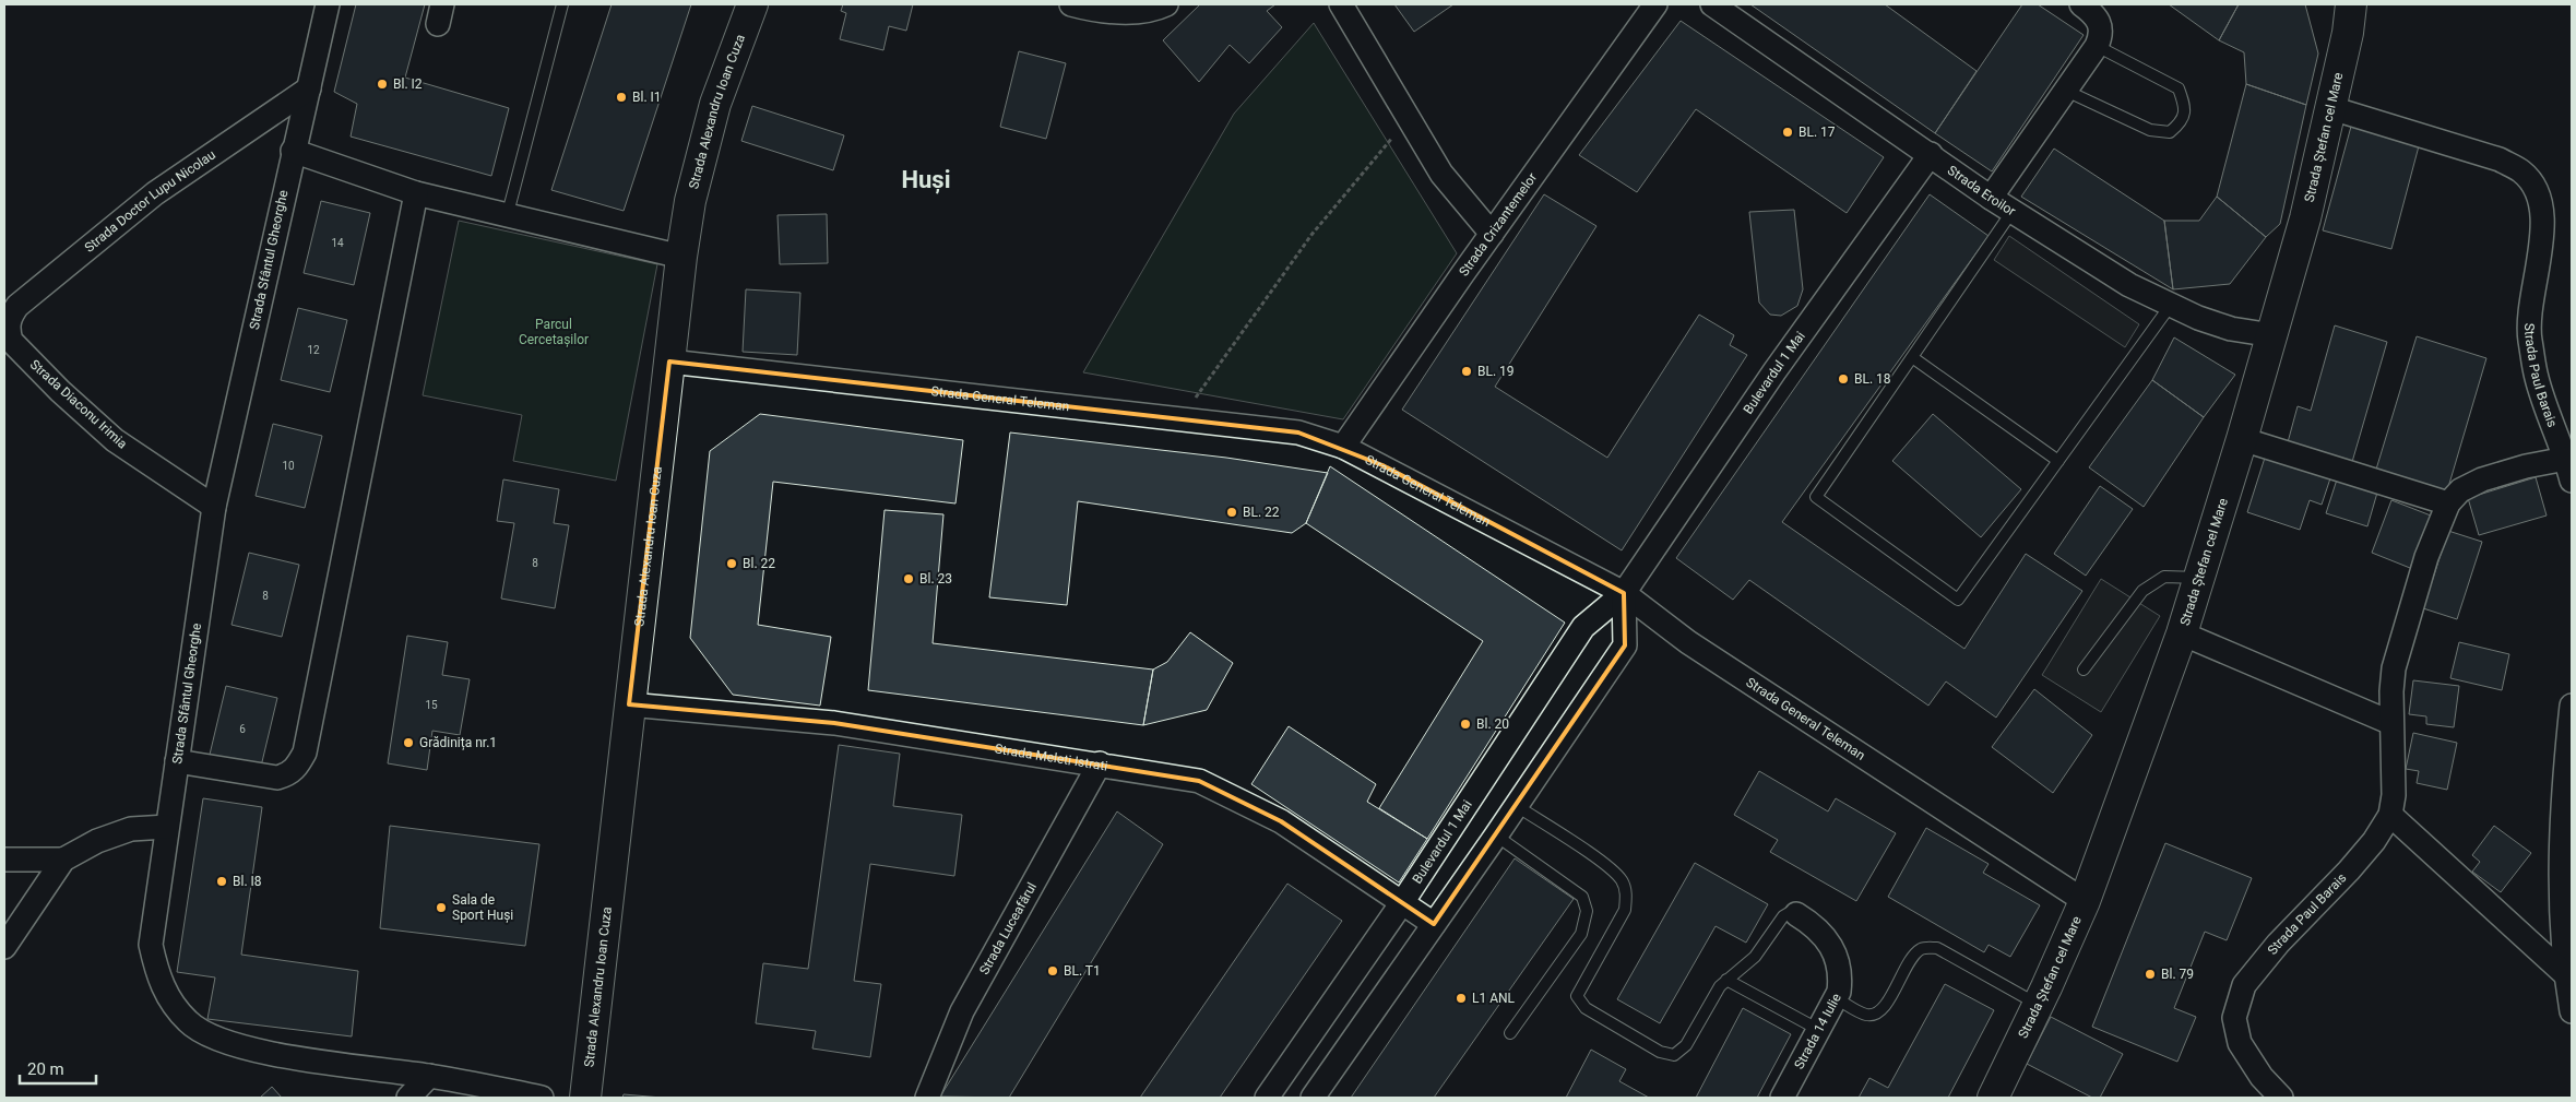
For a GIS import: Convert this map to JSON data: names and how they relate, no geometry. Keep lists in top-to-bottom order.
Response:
{
  "streets": {
    "main road": ["Strada Alexandru Ioan Cuza", "Strada Ștefan cel Mare"],
    "street": [
      "Strada Eroilor",
      "Strada Doctor Lupu Nicolau",
      "Strada Crizantemelor",
      "Strada Sfântul Gheorghe",
      "Bulevardul 1 Mai",
      "Strada Paul Barais",
      "Strada General Teleman",
      "Strada Diaconu Irimia",
      "Strada Meleti Istrati",
      "Strada Luceafărul",
      "Strada 14 Iulie"
    ]
  },
  "crossings": [
    ["Strada Alexandru Ioan Cuza", "Strada General Teleman"],
    ["Strada Alexandru Ioan Cuza", "Strada Meleti Istrati"],
    ["Strada Ștefan cel Mare", "Strada Eroilor"],
    ["Strada Ștefan cel Mare", "Strada Paul Barais"],
    ["Strada Ștefan cel Mare", "Strada General Teleman"],
    ["Strada Eroilor", "Bulevardul 1 Mai"],
    ["Strada Doctor Lupu Nicolau", "Strada Sfântul Gheorghe"],
    ["Strada Doctor Lupu Nicolau", "Strada Diaconu Irimia"],
    ["Strada Crizantemelor", "Strada General Teleman"],
    ["Strada Sfântul Gheorghe", "Strada Diaconu Irimia"],
    ["Bulevardul 1 Mai", "Strada General Teleman"],
    ["Bulevardul 1 Mai", "Strada Meleti Istrati"],
    ["Strada Meleti Istrati", "Strada Luceafărul"]
  ],
  "districts": ["Huși"],
  "parks": ["Parcul Cercetașilor"],
  "places": [
    "Bl. I2",
    "Bl. I1",
    "BL. 17",
    "BL. 19",
    "BL. 18",
    "BL. 22",
    "Bl. 22",
    "Bl. 23",
    "Bl. 20",
    "Grădinița nr.1",
    "Bl. I8",
    "Sala de Sport Huși",
    "BL. T1",
    "Bl. 79",
    "L1 ANL"
  ],
  "house_numbers": [
    "14",
    "12",
    "10",
    "8",
    "8",
    "15",
    "6"
  ],
  "scale_bar": "20 m"
}
